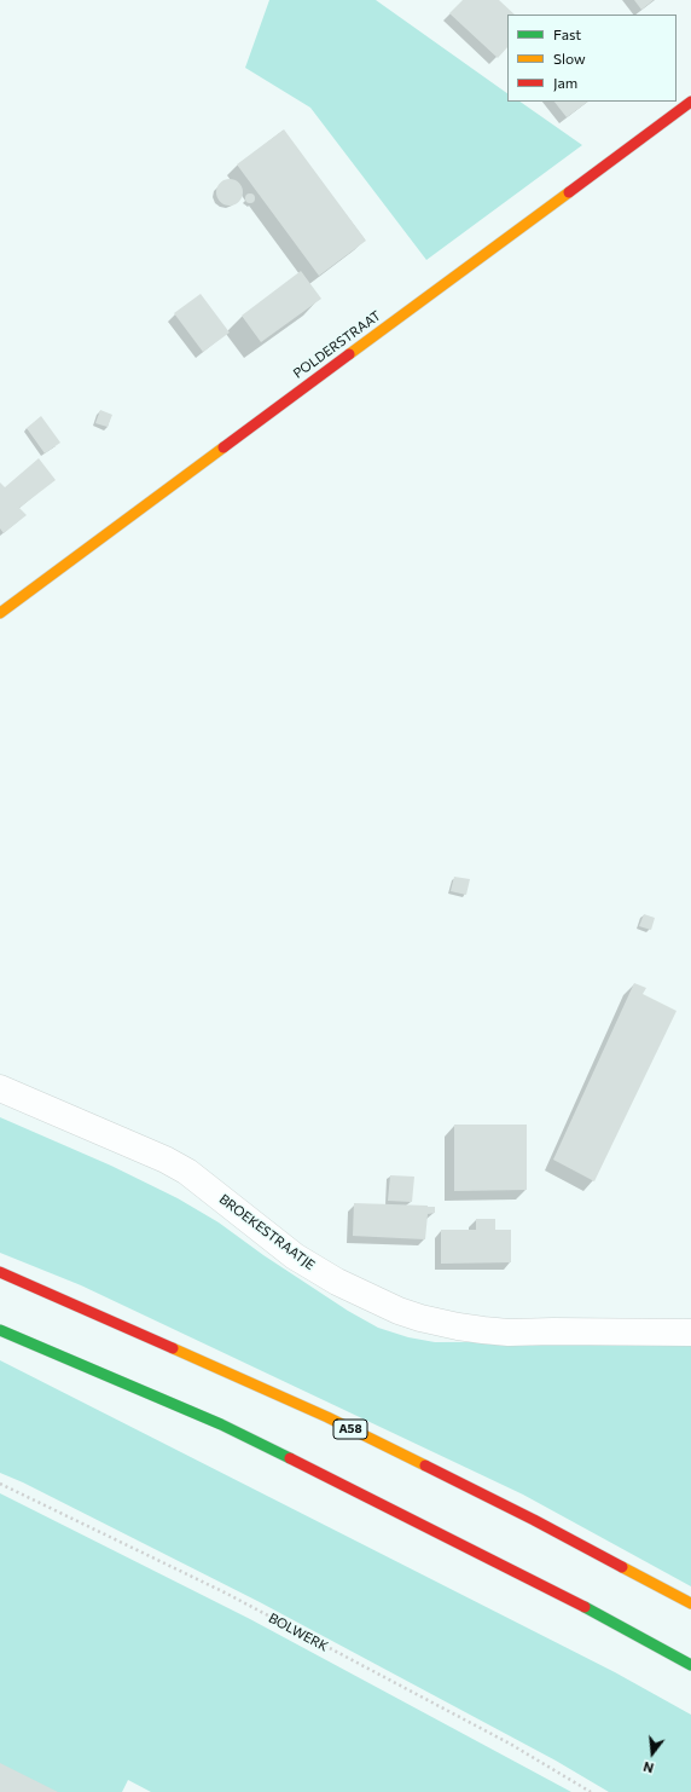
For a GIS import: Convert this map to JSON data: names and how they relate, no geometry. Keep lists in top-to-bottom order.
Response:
{
  "streets": {
    "main road": ["POLDERSTRAAT", "A58"],
    "street": ["BROEKESTRAATJE"],
    "path": ["BOLWERK"]
  },
  "legend": ["Fast", "Slow", "Jam"],
  "north": "bottom"
}
